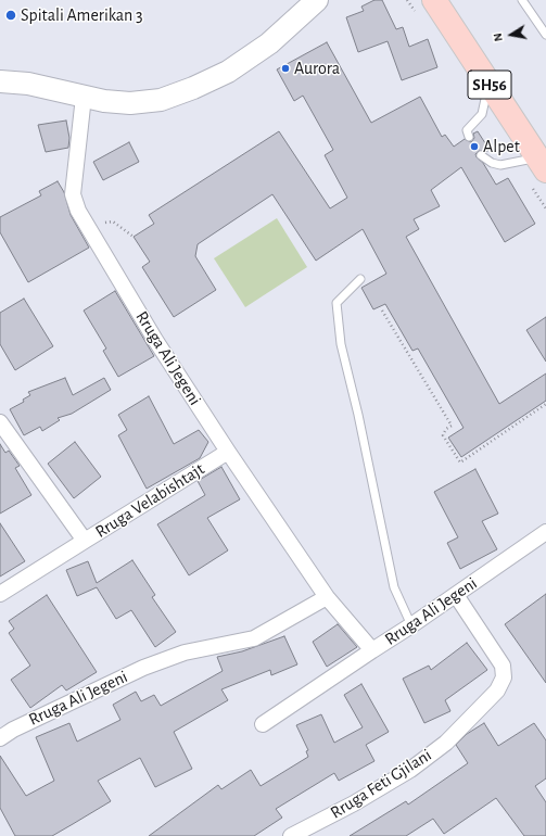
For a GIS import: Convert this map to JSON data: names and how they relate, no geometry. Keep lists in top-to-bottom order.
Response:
{
  "streets": {
    "main road": ["SH56"],
    "street": ["Rruga Ali Jegeni", "Rruga Velabishtajt", "Rruga Feti Gjilani"]
  },
  "crossings": [
    ["Rruga Ali Jegeni", "Rruga Velabishtajt"],
    ["Rruga Ali Jegeni", "Rruga Feti Gjilani"]
  ],
  "places": ["Spitali Amerikan 3", "Aurora", "Alpet"],
  "north": "left"
}
